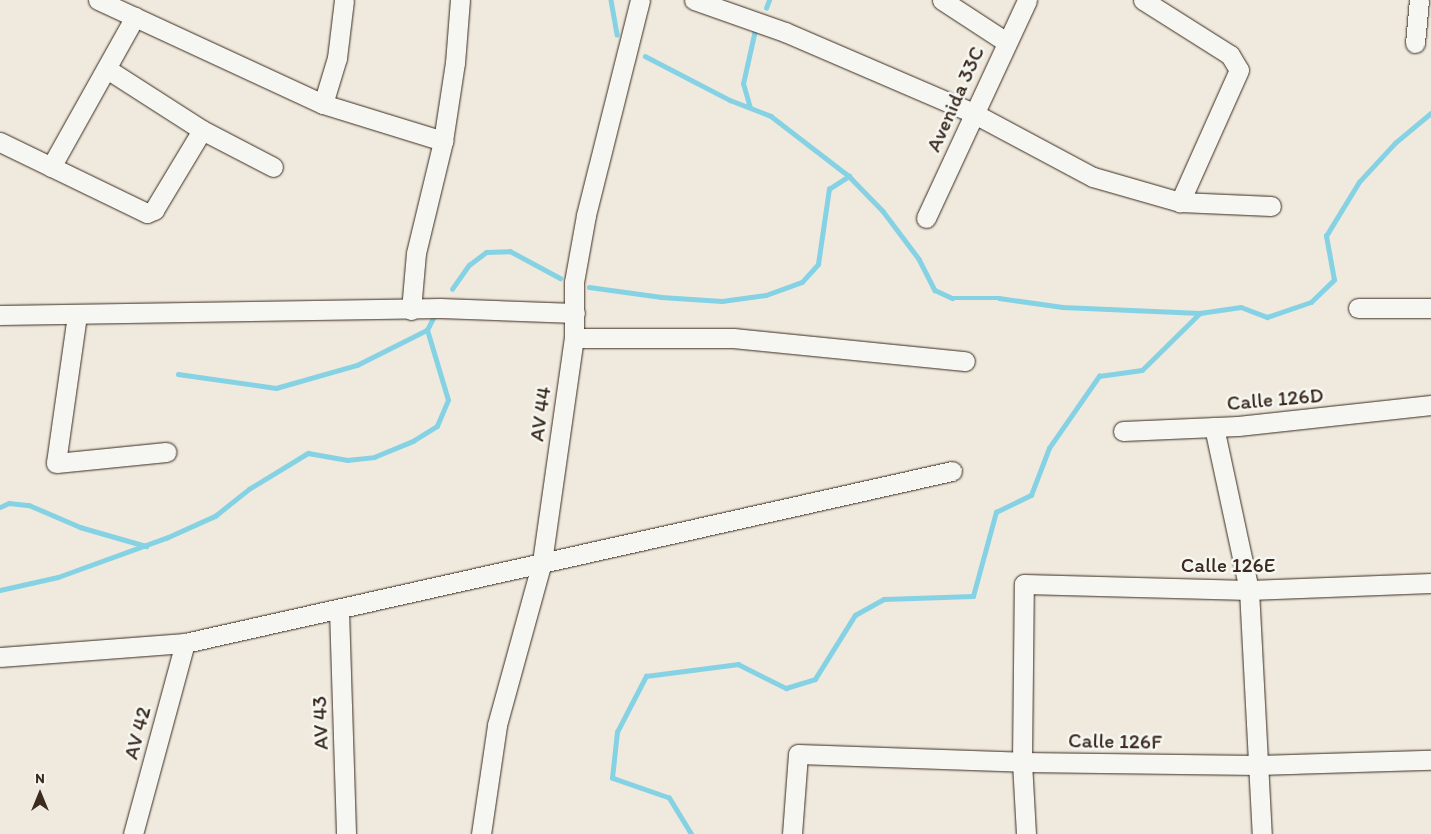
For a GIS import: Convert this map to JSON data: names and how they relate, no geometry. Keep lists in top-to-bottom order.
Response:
{
  "streets": {
    "street": [
      "Avenida 33C",
      "Calle 126D",
      "AV 44",
      "Calle 126E",
      "AV 43",
      "AV 42",
      "Calle 126F"
    ]
  },
  "crossings": [
    ["Calle 126E", "Calle 126F"]
  ],
  "north": "top"
}
